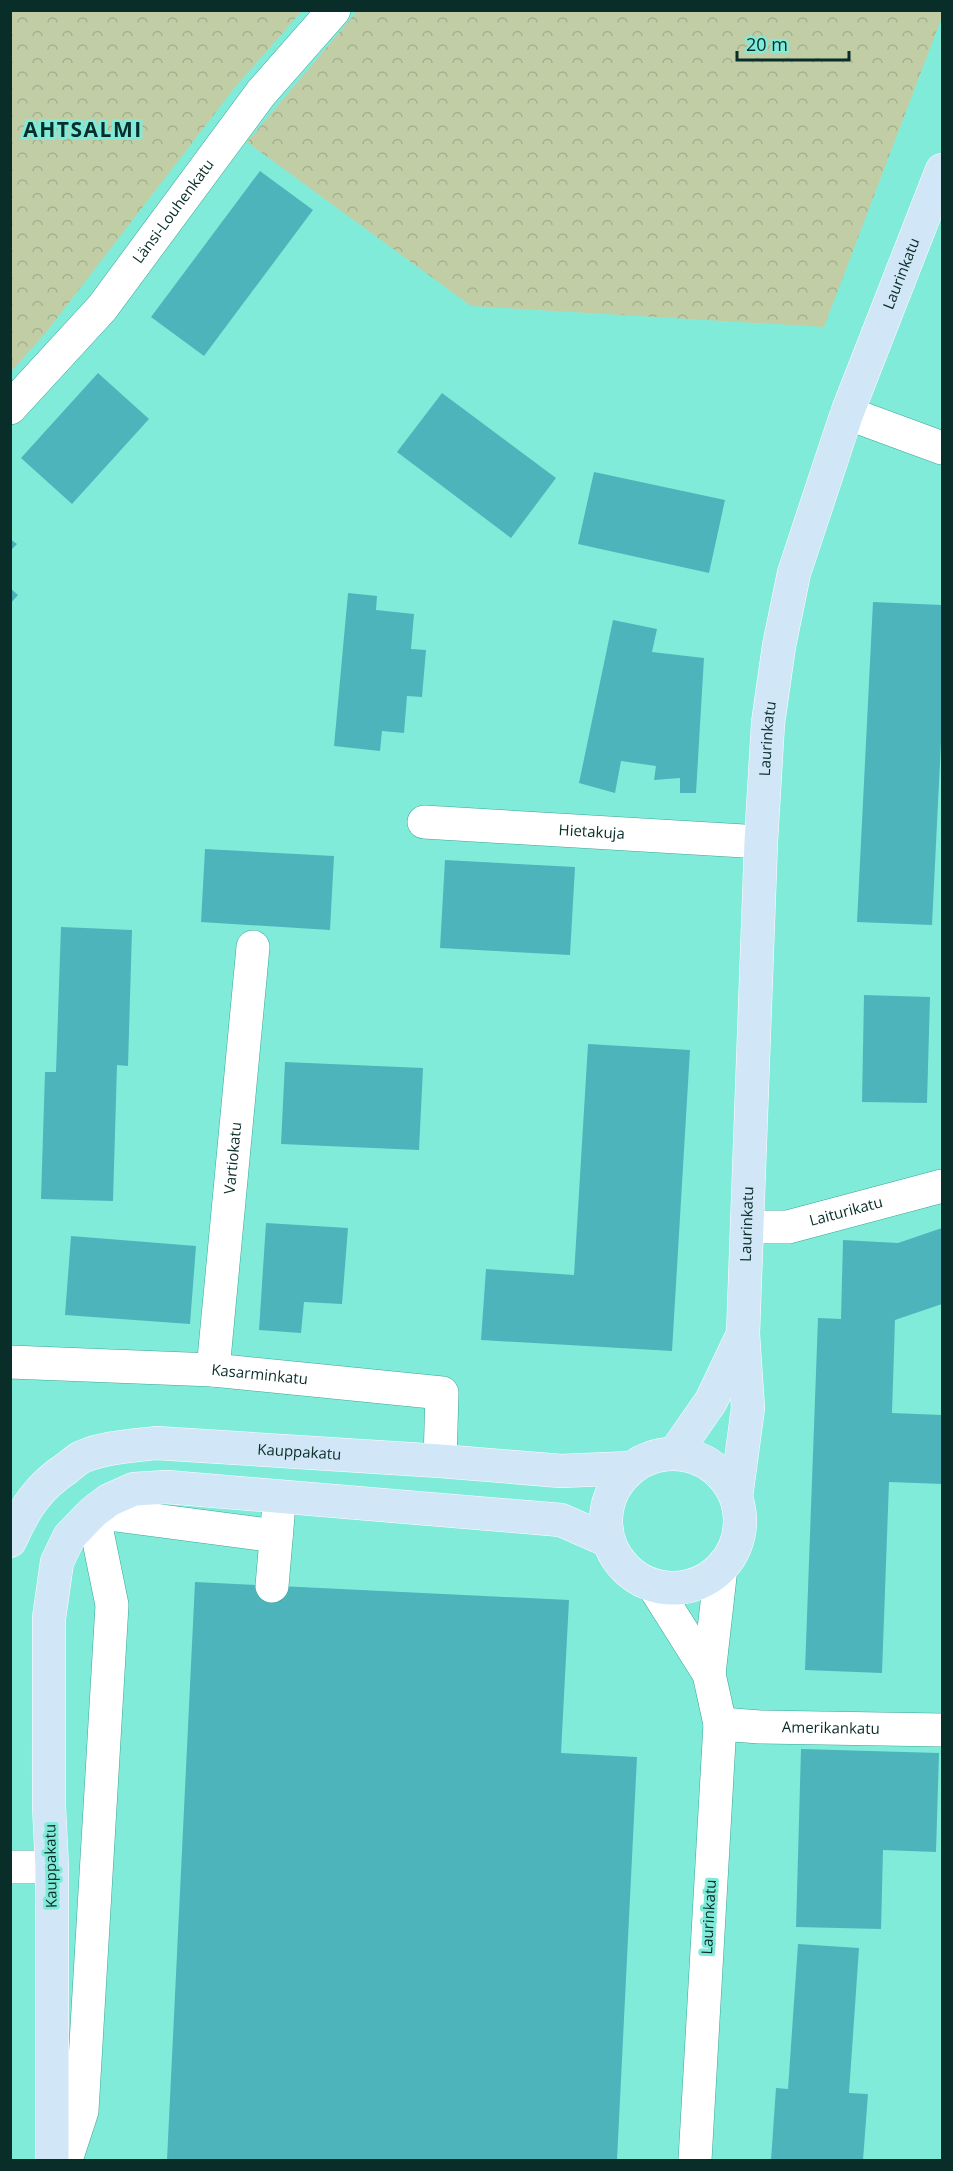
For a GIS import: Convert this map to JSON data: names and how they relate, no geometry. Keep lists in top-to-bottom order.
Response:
{
  "streets": {
    "main road": ["Laurinkatu", "Kauppakatu"],
    "street": [
      "Länsi-Louhenkatu",
      "Hietakuja",
      "Vartiokatu",
      "Laiturikatu",
      "Kasarminkatu",
      "Amerikankatu"
    ]
  },
  "crossings": [
    ["Laurinkatu", "Hietakuja"],
    ["Laurinkatu", "Laiturikatu"],
    ["Laurinkatu", "Kauppakatu"],
    ["Laurinkatu", "Amerikankatu"],
    ["Vartiokatu", "Kasarminkatu"],
    ["Kasarminkatu", "Kauppakatu"]
  ],
  "districts": ["AHTSALMI"],
  "scale_bar": "20 m"
}
